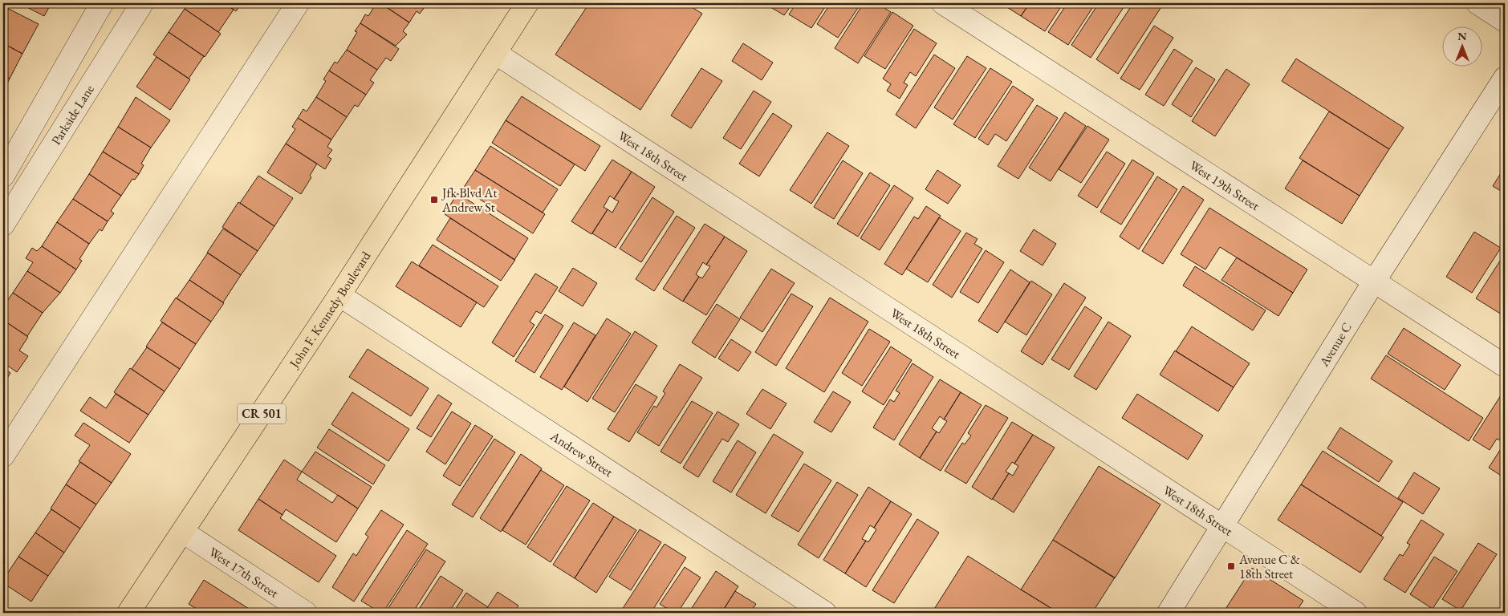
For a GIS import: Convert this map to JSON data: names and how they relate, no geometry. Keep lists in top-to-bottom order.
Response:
{
  "streets": {
    "main road": ["John F. Kennedy Boulevard", "CR 501"],
    "street": [
      "Parkside Lane",
      "West 18th Street",
      "West 19th Street",
      "Avenue C",
      "Andrew Street",
      "West 17th Street"
    ]
  },
  "crossings": [
    ["West 18th Street", "John F. Kennedy Boulevard"],
    ["West 18th Street", "Avenue C"],
    ["West 19th Street", "Avenue C"],
    ["John F. Kennedy Boulevard", "Andrew Street"],
    ["John F. Kennedy Boulevard", "West 17th Street"]
  ],
  "places": {
    "transit": ["Jfk Blvd At Andrew St", "Avenue C & 18th Street"]
  },
  "north": "top"
}
